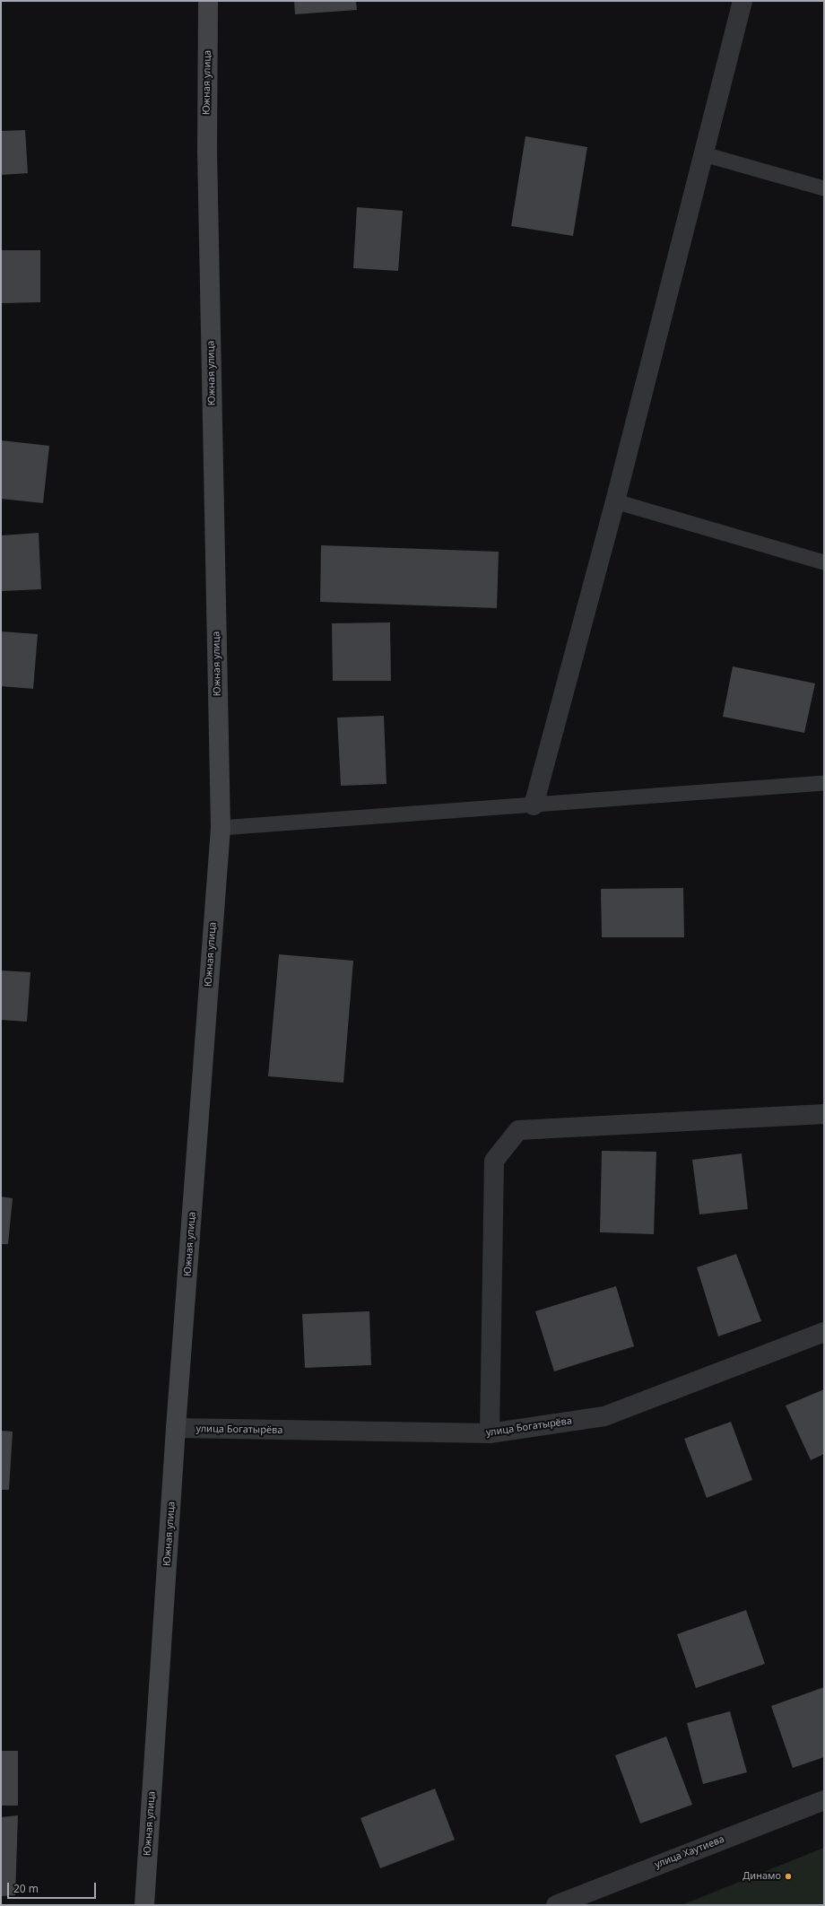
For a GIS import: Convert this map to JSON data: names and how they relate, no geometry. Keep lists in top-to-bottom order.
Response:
{
  "streets": {
    "street": ["Южная улица", "улица Богатырёва", "улица Хаутиева"]
  },
  "crossings": [
    ["Южная улица", "улица Богатырёва"]
  ],
  "places": ["Динамо"],
  "scale_bar": "20 m"
}
